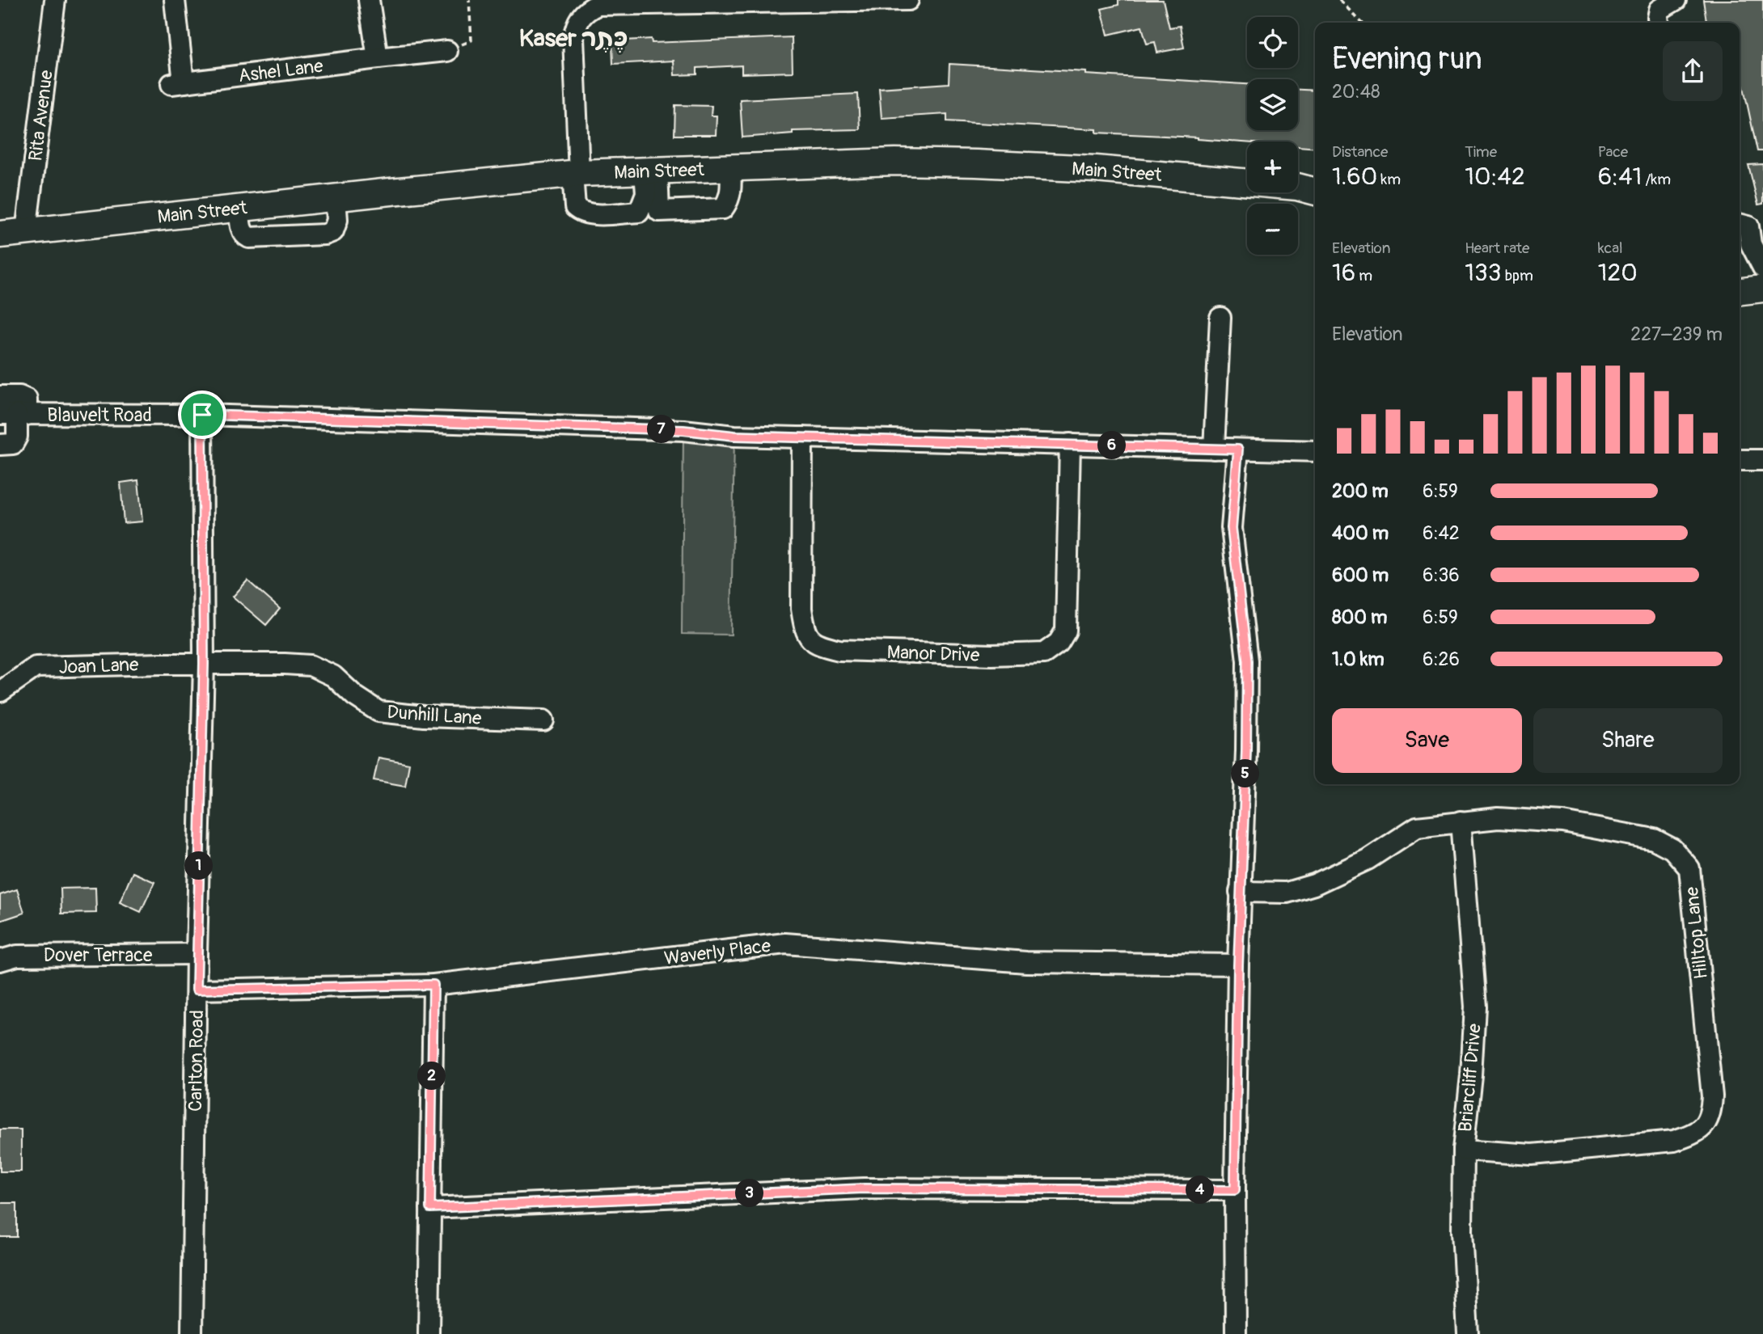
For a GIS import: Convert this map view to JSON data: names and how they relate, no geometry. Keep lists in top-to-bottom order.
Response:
{
  "streets": {
    "main road": ["Main Street"],
    "street": [
      "Ashel Lane",
      "Rita Avenue",
      "Blauvelt Road",
      "Manor Drive",
      "Joan Lane",
      "Dunhill Lane",
      "Hilltop Lane",
      "Waverly Place",
      "Dover Terrace",
      "Carlton Road",
      "Briarcliff Drive"
    ]
  },
  "crossings": [
    ["Rita Avenue", "Main Street"],
    ["Blauvelt Road", "Manor Drive"],
    ["Blauvelt Road", "Carlton Road"],
    ["Joan Lane", "Dunhill Lane"],
    ["Joan Lane", "Carlton Road"],
    ["Dunhill Lane", "Carlton Road"],
    ["Hilltop Lane", "Briarcliff Drive"],
    ["Waverly Place", "Carlton Road"],
    ["Dover Terrace", "Carlton Road"]
  ],
  "districts": ["Kaser כֶּתֶר"],
  "page": {
    "map_buttons": ["+", "−"],
    "heading": ["Evening run", "20:48"],
    "stats": [
      ["Distance", "1.60 km"],
      ["Time", "10:42"],
      ["Pace", "6:41 /km"],
      ["Elevation", "16 m"],
      ["Heart rate", "133 bpm"],
      ["kcal", "120"]
    ],
    "chart": ["Elevation", "227–239 m"],
    "pins": [
      "7",
      "6",
      "5",
      "1",
      "2",
      "4",
      "3"
    ],
    "list": [
      {
        "name": "200 m",
        "note": "6:59"
      },
      {
        "name": "400 m",
        "note": "6:42"
      },
      {
        "name": "600 m",
        "note": "6:36"
      },
      {
        "name": "800 m",
        "note": "6:59"
      },
      {
        "name": "1.0 km",
        "note": "6:26"
      }
    ],
    "buttons": ["Save", "Share"]
  }
}
